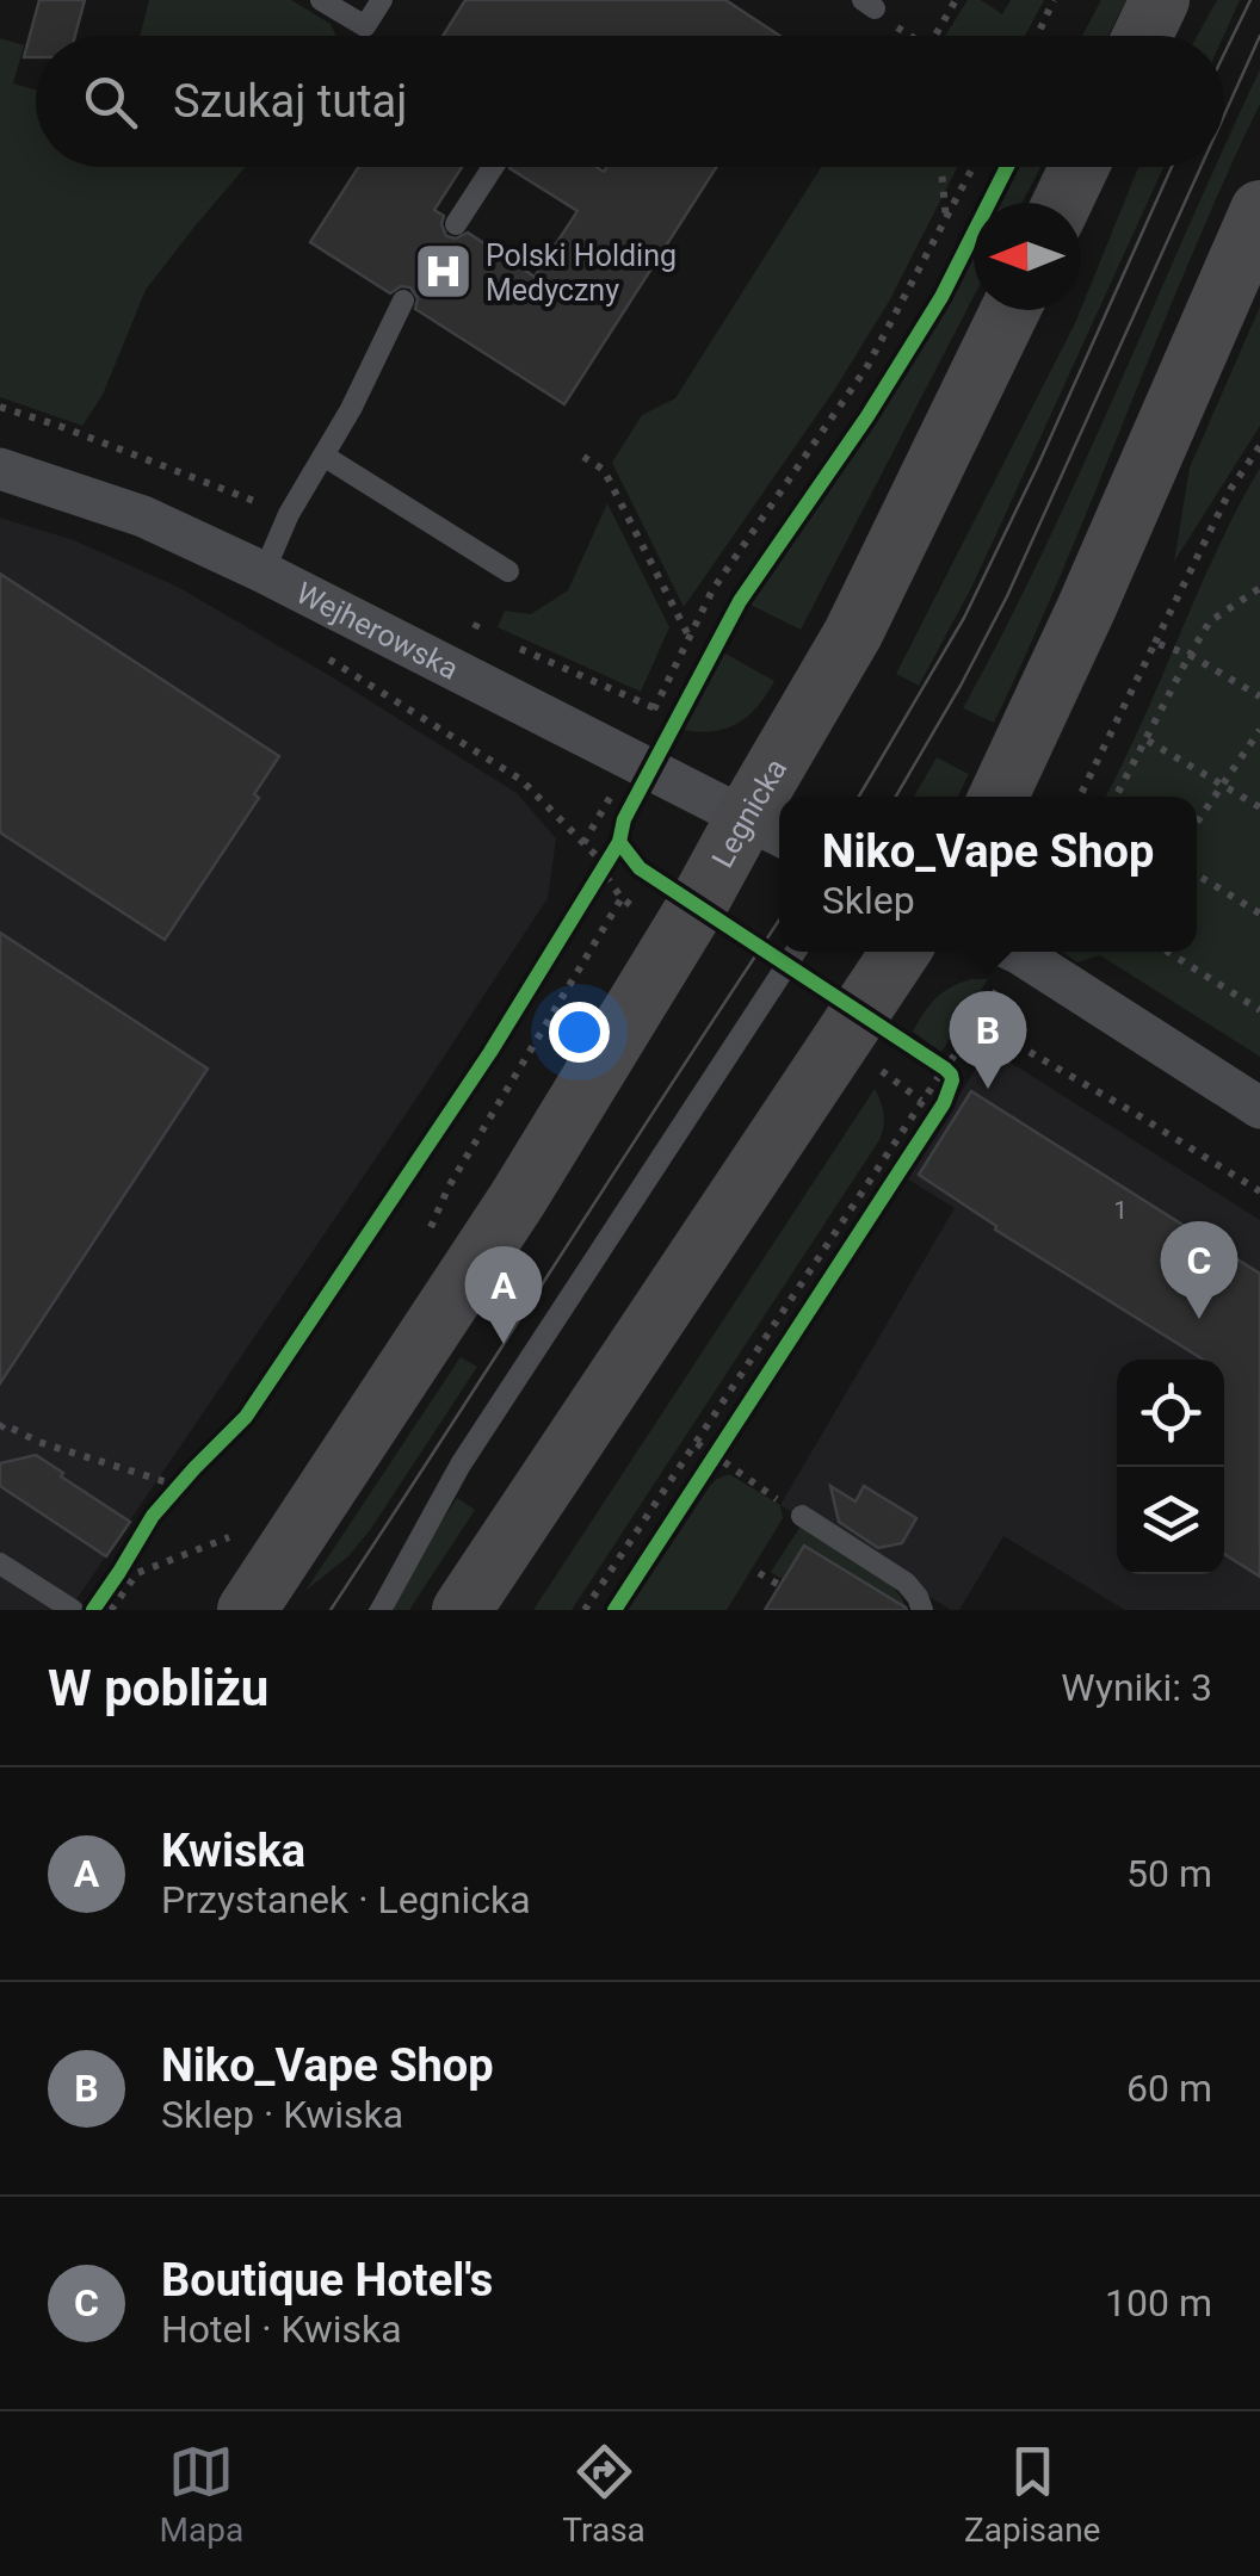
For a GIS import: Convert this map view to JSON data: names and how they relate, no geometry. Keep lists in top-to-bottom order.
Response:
{
  "streets": {
    "main road": ["Legnicka"],
    "street": ["Wejherowska"]
  },
  "crossings": [
    ["Wejherowska", "Legnicka"]
  ],
  "places": {
    "hospital": ["Polski Holding Medyczny"]
  },
  "house_numbers": ["1"],
  "north": "left",
  "page": {
    "search": "Szukaj tutaj",
    "popup": ["Niko_Vape Shop", "Sklep"],
    "pins": ["B", "C", "A"],
    "heading": ["W pobliżu", "Wyniki: 3"],
    "list": [
      {
        "mark": "A",
        "name": "Kwiska",
        "note": "Przystanek · Legnicka",
        "value": "50 m"
      },
      {
        "mark": "B",
        "name": "Niko_Vape Shop",
        "note": "Sklep · Kwiska",
        "value": "60 m"
      },
      {
        "mark": "C",
        "name": "Boutique Hotel's",
        "note": "Hotel · Kwiska",
        "value": "100 m"
      }
    ],
    "nav": ["Mapa", "Trasa", "Zapisane"]
  }
}
